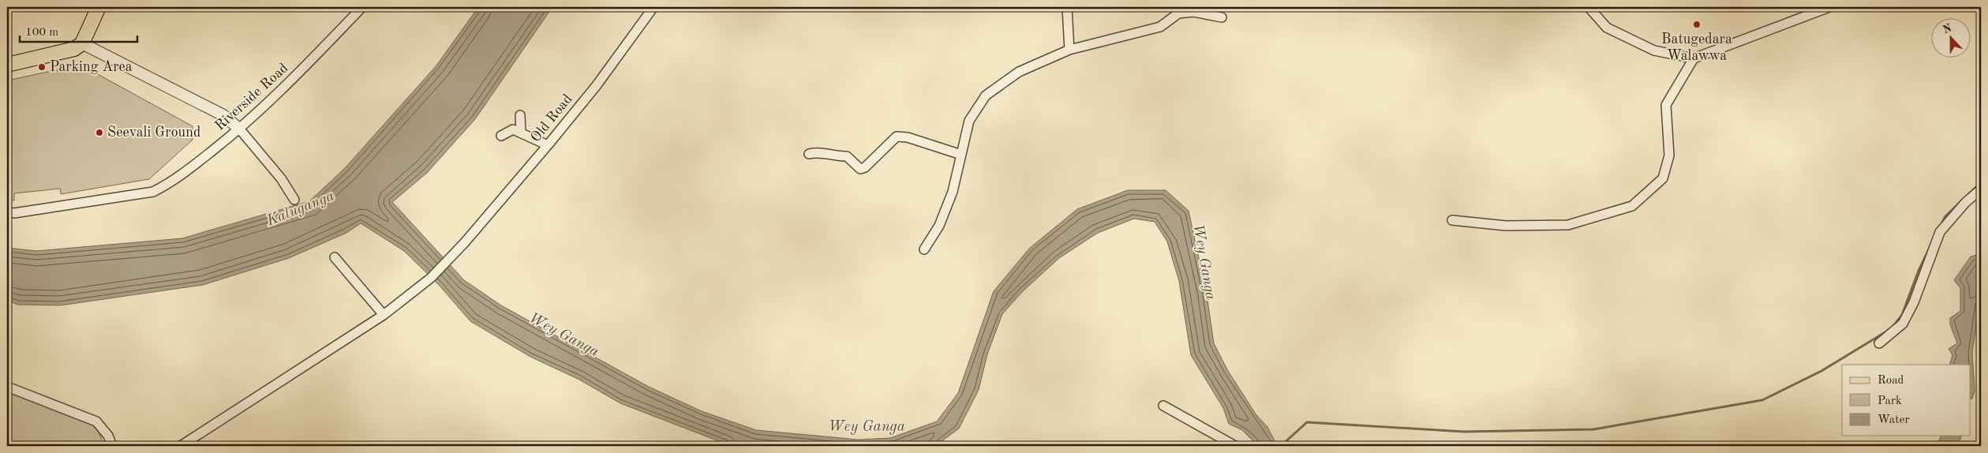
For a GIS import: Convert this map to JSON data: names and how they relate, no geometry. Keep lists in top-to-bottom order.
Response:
{
  "streets": {
    "street": ["Riverside Road", "Old Road"]
  },
  "water": ["Kaluganga", "Wey Ganga"],
  "places": ["Batugedara Walawwa", "Parking Area", "Seevali Ground"],
  "legend": ["Road", "Park", "Water"],
  "scale_bar": "100 m",
  "north": "top"
}
